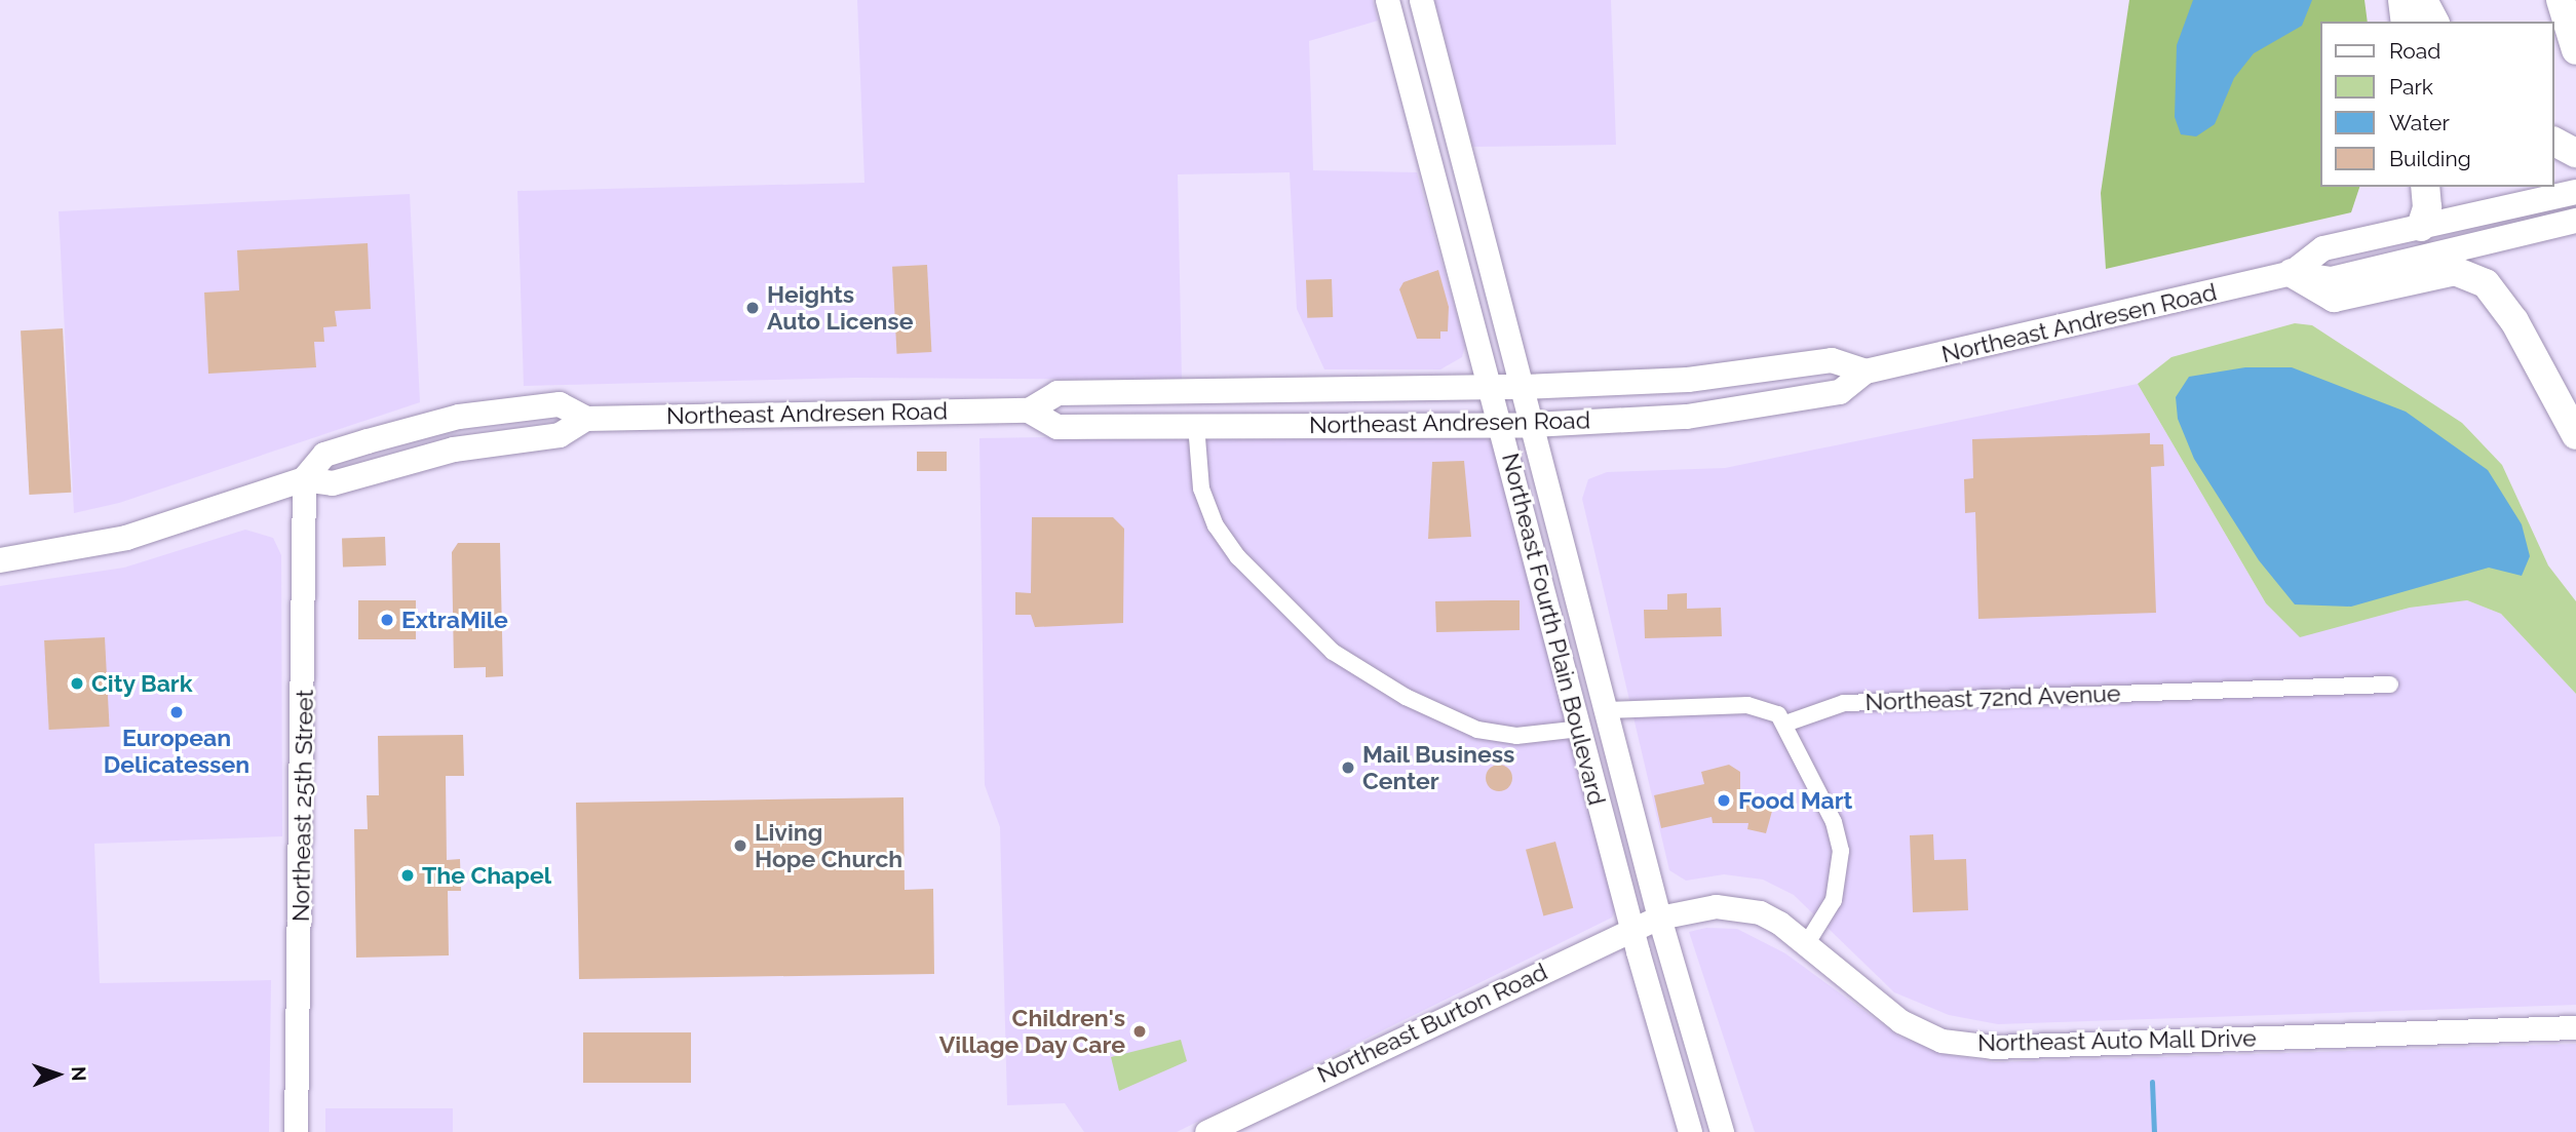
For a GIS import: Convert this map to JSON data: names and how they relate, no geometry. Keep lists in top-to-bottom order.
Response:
{
  "streets": {
    "main road": [
      "Northeast Andresen Road",
      "Northeast Fourth Plain Boulevard",
      "Northeast 25th Street",
      "Northeast Burton Road",
      "Northeast Auto Mall Drive"
    ],
    "street": ["Northeast 72nd Avenue"]
  },
  "crossings": [
    ["Northeast Andresen Road", "Northeast Fourth Plain Boulevard"],
    ["Northeast Andresen Road", "Northeast 25th Street"],
    ["Northeast Fourth Plain Boulevard", "Northeast Burton Road"],
    ["Northeast Fourth Plain Boulevard", "Northeast Auto Mall Drive"],
    ["Northeast Burton Road", "Northeast Auto Mall Drive"]
  ],
  "places": [
    "Heights Auto License",
    "ExtraMile",
    "City Bark",
    "European Delicatessen",
    "Mail Business Center",
    "Food Mart",
    "Living Hope Church",
    "The Chapel",
    "Children's Village Day Care"
  ],
  "legend": [
    "Road",
    "Park",
    "Water",
    "Building"
  ],
  "north": "right"
}
